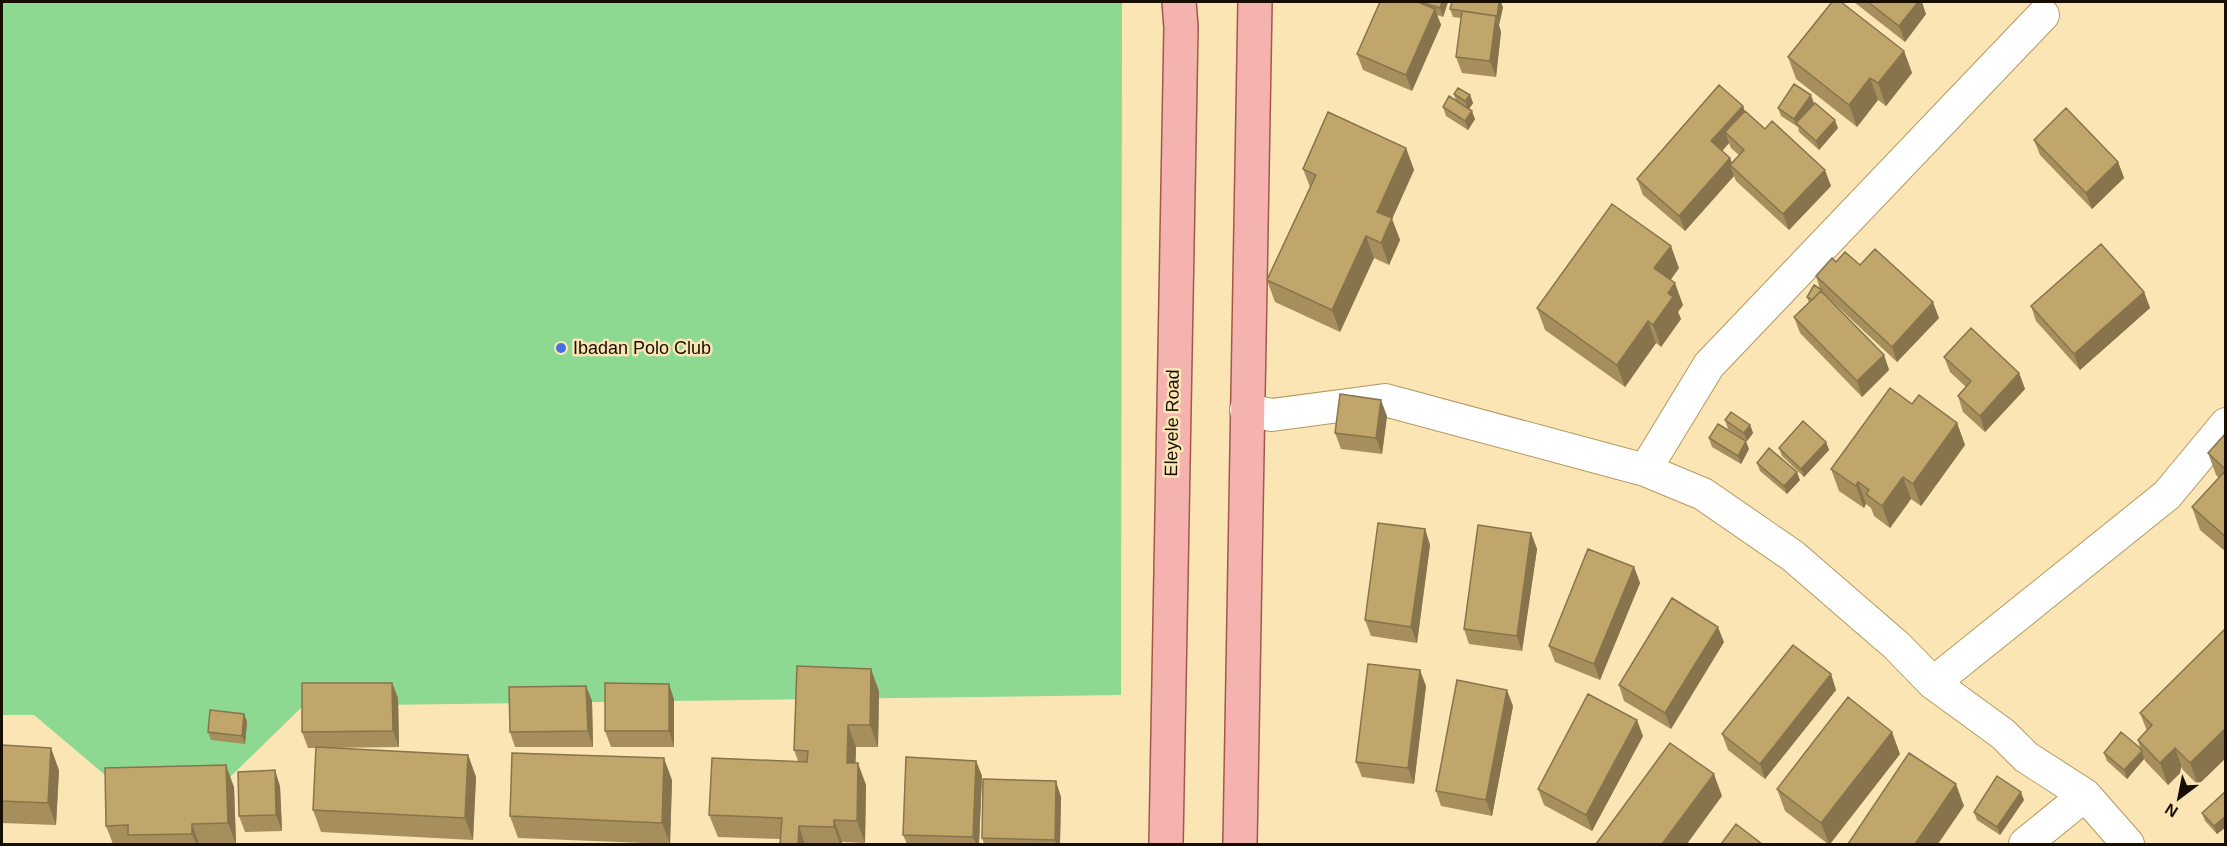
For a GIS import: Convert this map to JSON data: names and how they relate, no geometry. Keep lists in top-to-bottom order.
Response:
{
  "streets": {
    "main road": ["Eleyele Road"]
  },
  "places": ["Ibadan Polo Club"],
  "north": "bottom left"
}
